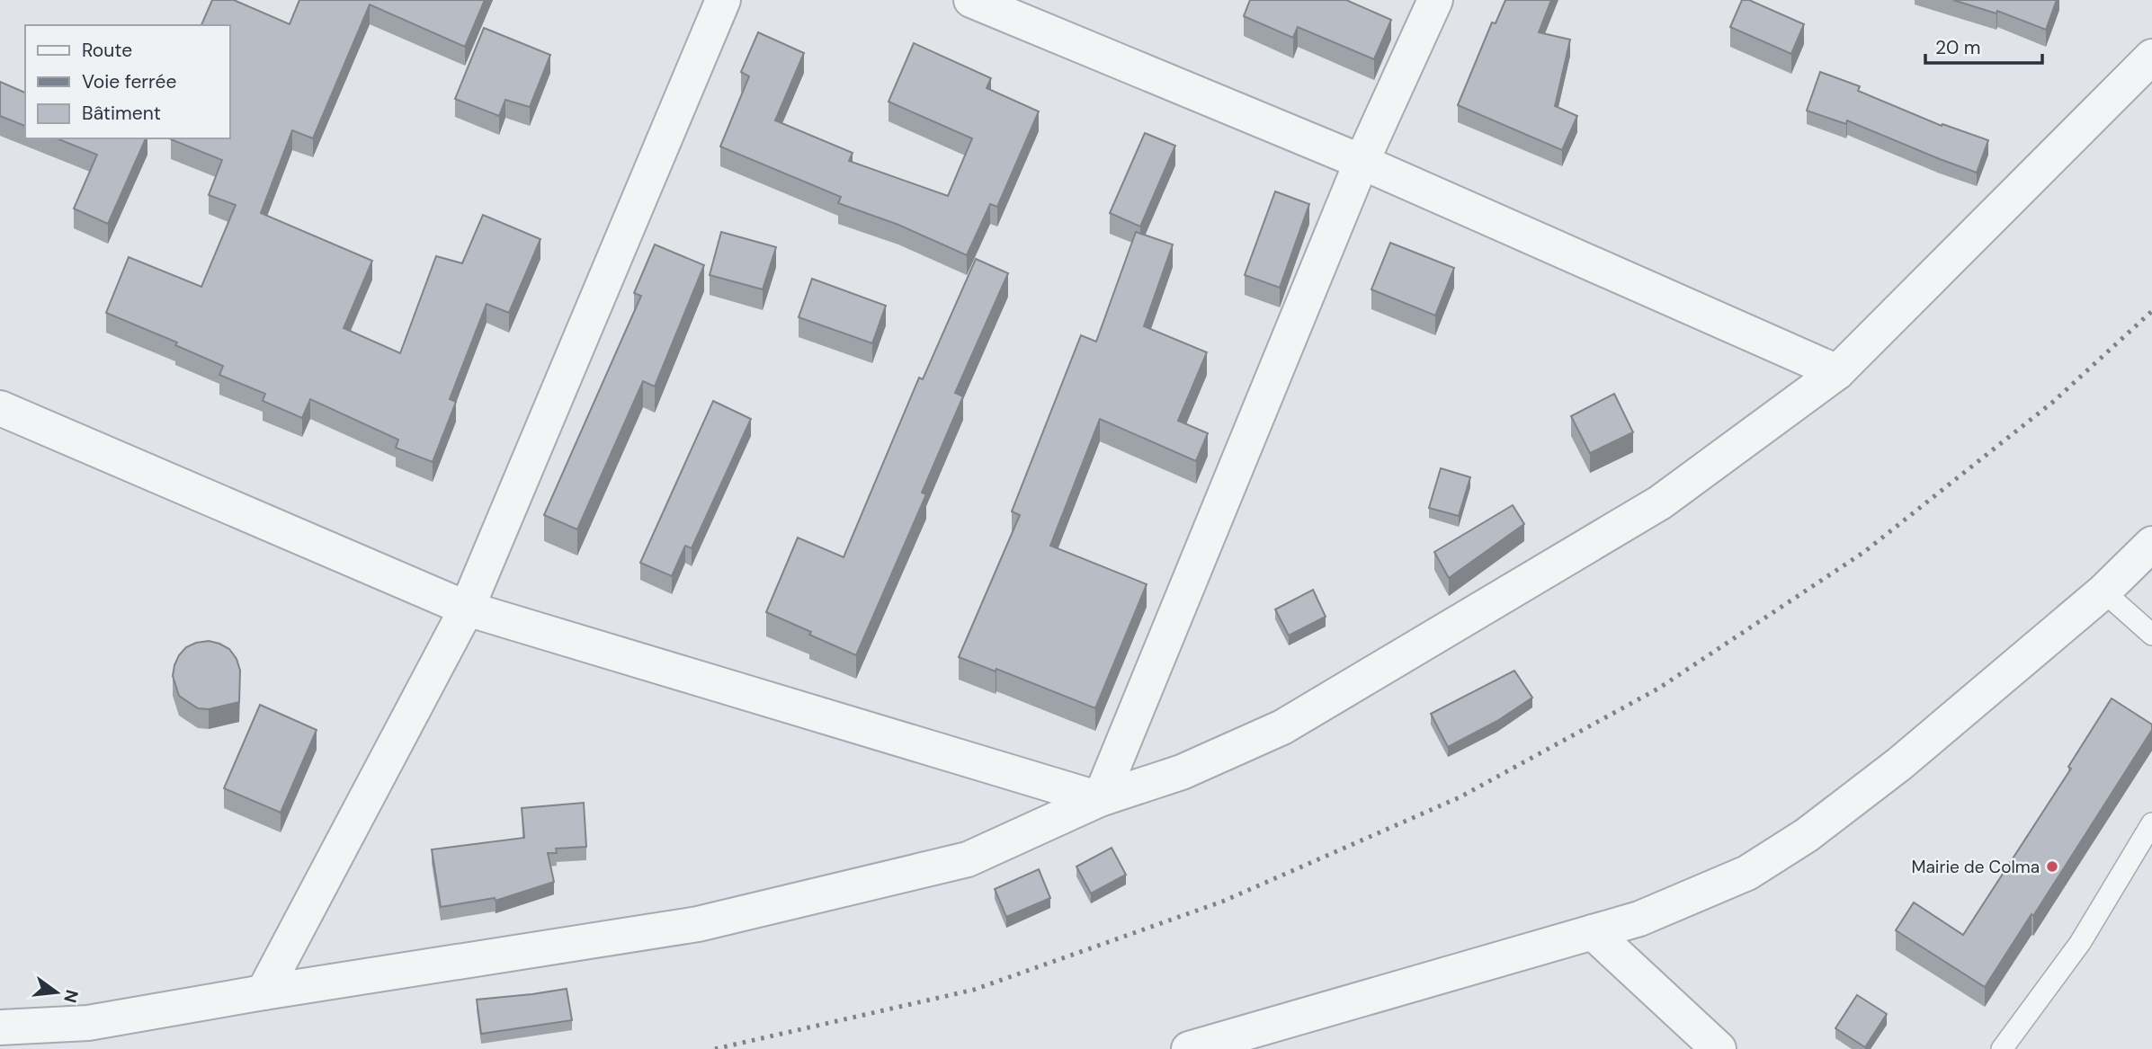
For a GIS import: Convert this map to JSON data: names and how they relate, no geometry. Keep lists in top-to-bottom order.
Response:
{
  "places": ["Mairie de Colma"],
  "legend": ["Route", "Voie ferrée", "Bâtiment"],
  "scale_bar": "20 m",
  "north": "right"
}
